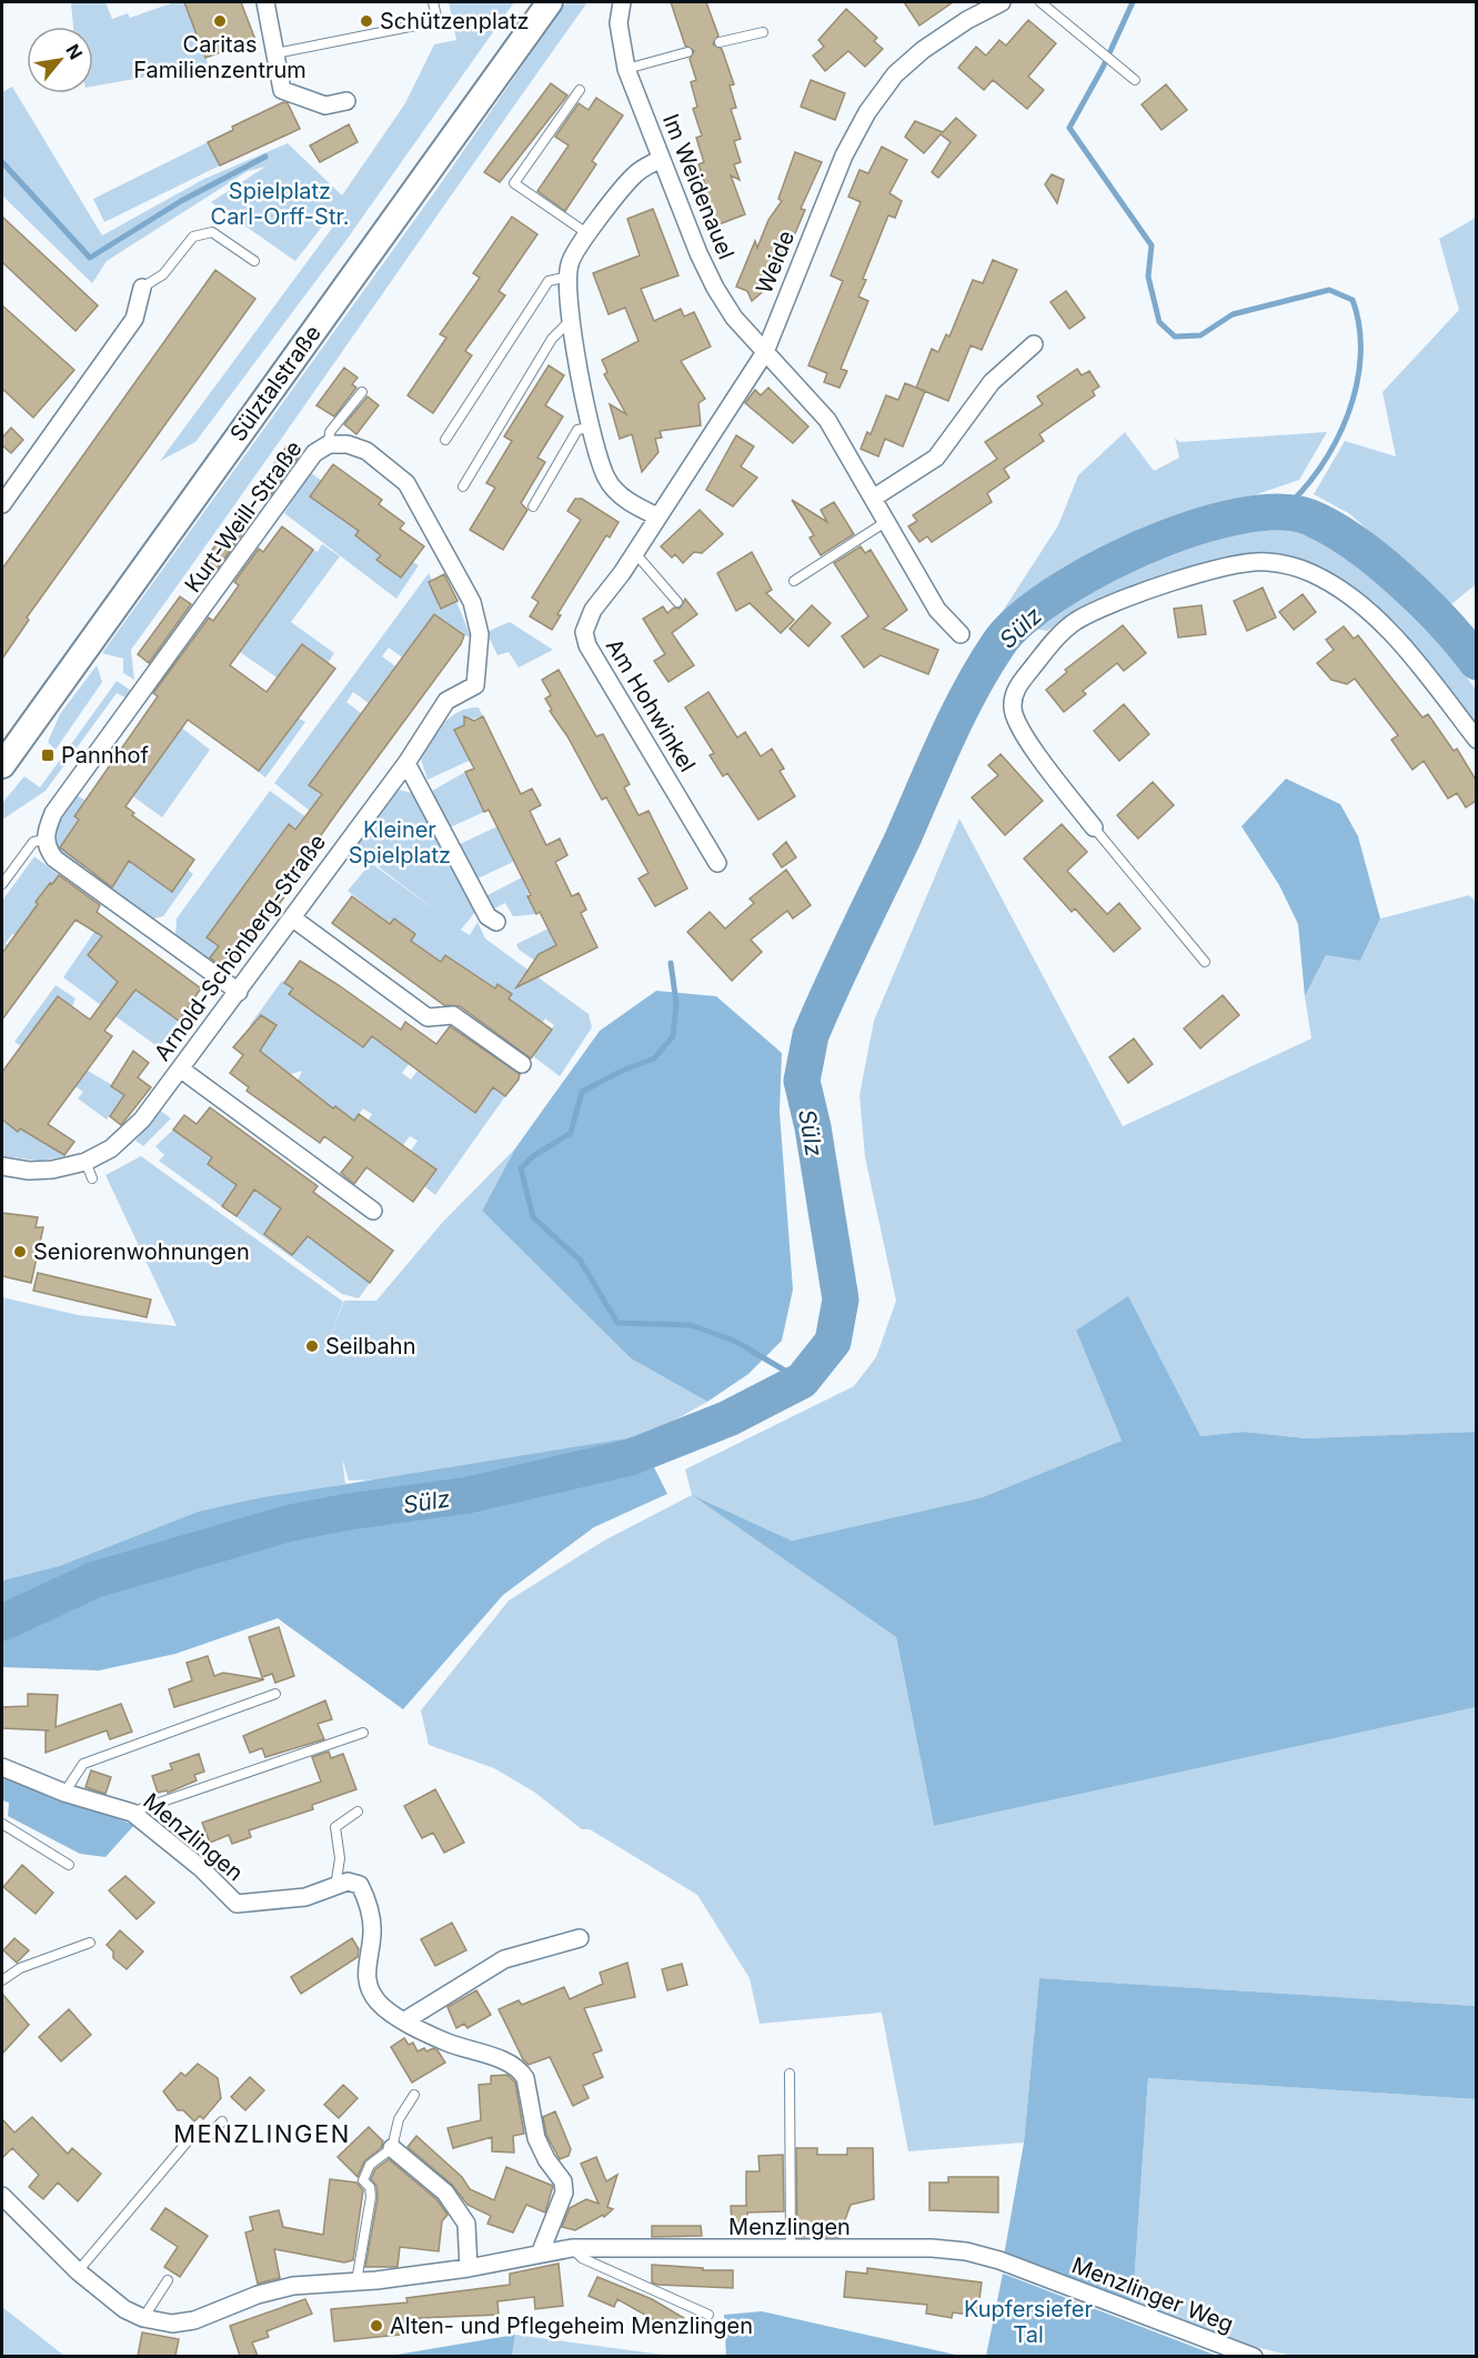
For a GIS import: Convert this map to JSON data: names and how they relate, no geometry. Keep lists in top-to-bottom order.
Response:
{
  "streets": {
    "main road": ["Sülztalstraße"],
    "street": [
      "Im Weidenauel",
      "Weide",
      "Kurt-Weill-Straße",
      "Am Hohwinkel",
      "Arnold-Schönberg-Straße",
      "Menzlingen",
      "Menzlinger Weg"
    ]
  },
  "crossings": [
    ["Im Weidenauel", "Weide"],
    ["Weide", "Am Hohwinkel"],
    ["Kurt-Weill-Straße", "Arnold-Schönberg-Straße"],
    ["Menzlingen", "Menzlinger Weg"]
  ],
  "districts": ["MENZLINGEN"],
  "water": ["Sülz"],
  "parks": ["Spielplatz Carl-Orff-Str.", "Kleiner Spielplatz", "Kupfersiefer Tal"],
  "places": {
    "other": [
      "Caritas Familienzentrum",
      "Schützenplatz",
      "Seniorenwohnungen",
      "Seilbahn",
      "Alten- und Pflegeheim Menzlingen"
    ],
    "transit": ["Pannhof"]
  },
  "north": "top right"
}
